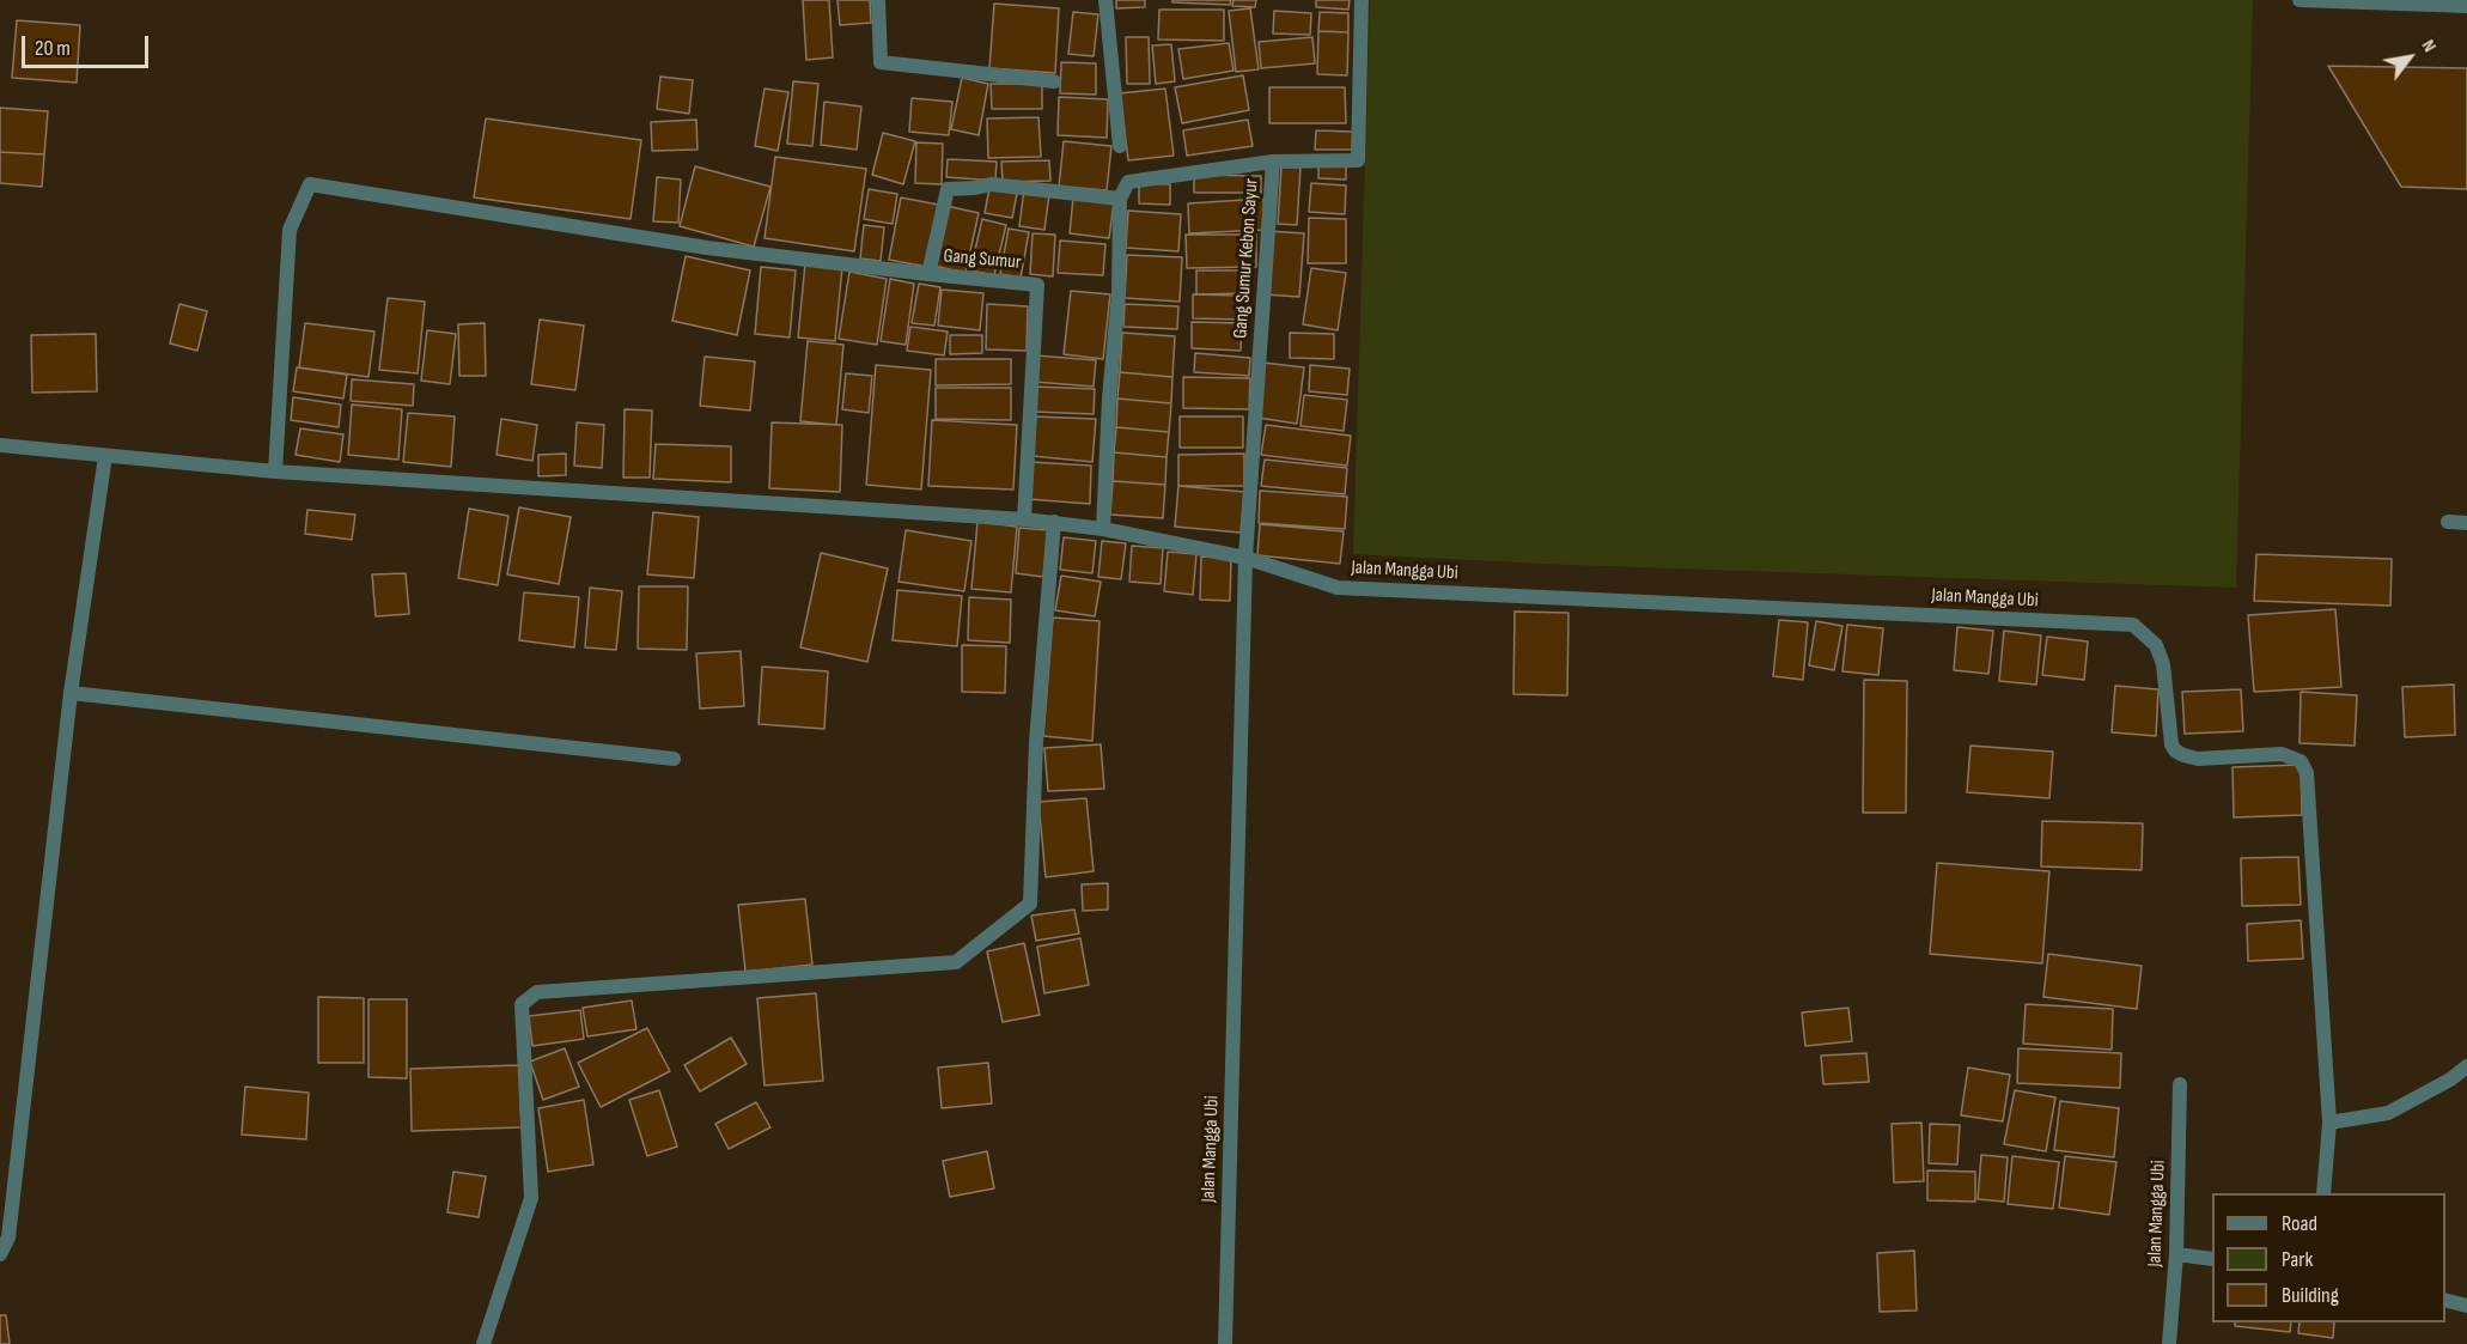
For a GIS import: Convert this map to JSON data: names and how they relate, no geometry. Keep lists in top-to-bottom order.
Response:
{
  "streets": {
    "street": ["Gang Sumur Kebon Sayur", "Gang Sumur", "Jalan Mangga Ubi"]
  },
  "crossings": [
    ["Gang Sumur Kebon Sayur", "Jalan Mangga Ubi"]
  ],
  "legend": ["Road", "Park", "Building"],
  "scale_bar": "20 m",
  "north": "top right"
}
